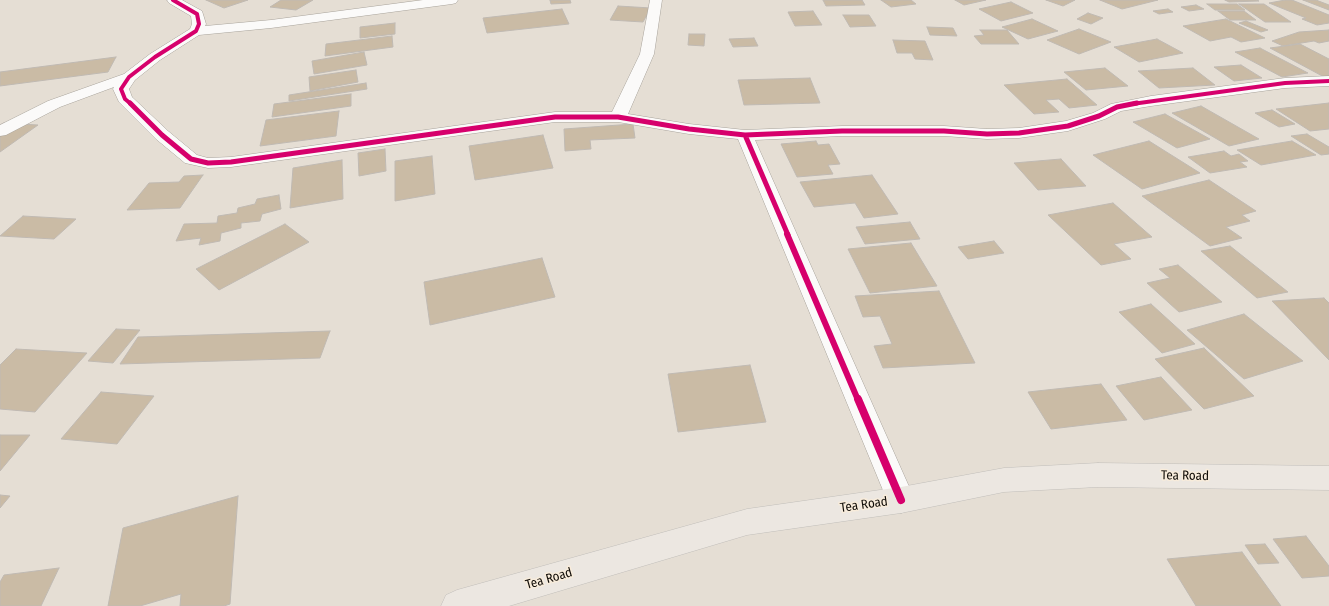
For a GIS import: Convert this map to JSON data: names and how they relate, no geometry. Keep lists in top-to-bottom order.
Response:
{
  "streets": {
    "main road": ["Tea Road"]
  }
}
